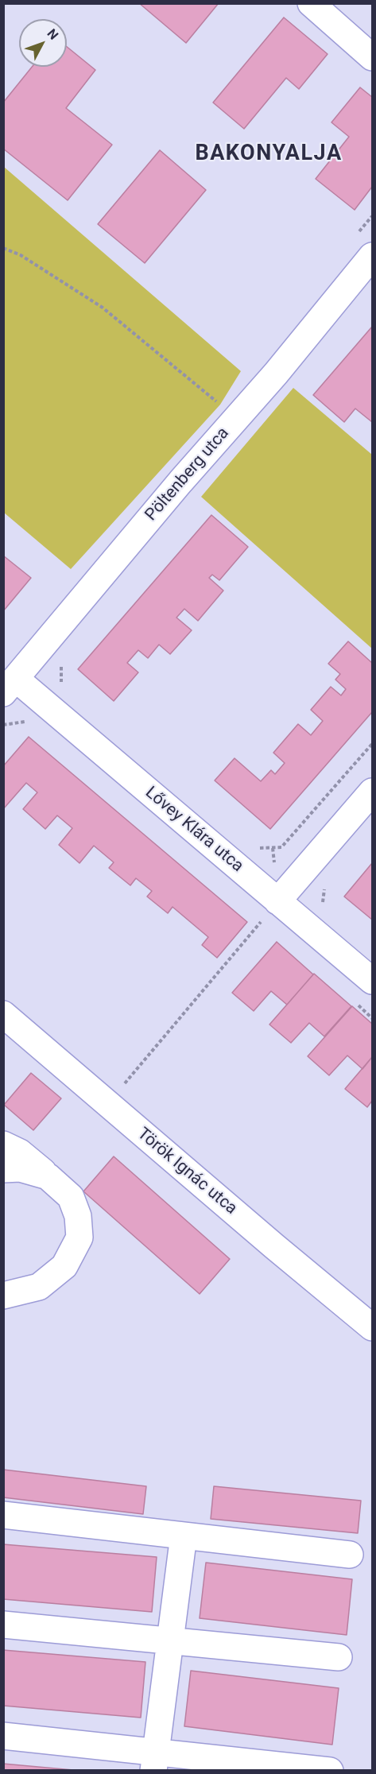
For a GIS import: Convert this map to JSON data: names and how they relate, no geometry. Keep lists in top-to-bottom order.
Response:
{
  "streets": {
    "street": ["Pöltenberg utca", "Lővey Klára utca", "Török Ignác utca"]
  },
  "crossings": [
    ["Pöltenberg utca", "Lővey Klára utca"]
  ],
  "districts": ["BAKONYALJA"],
  "north": "top right"
}
